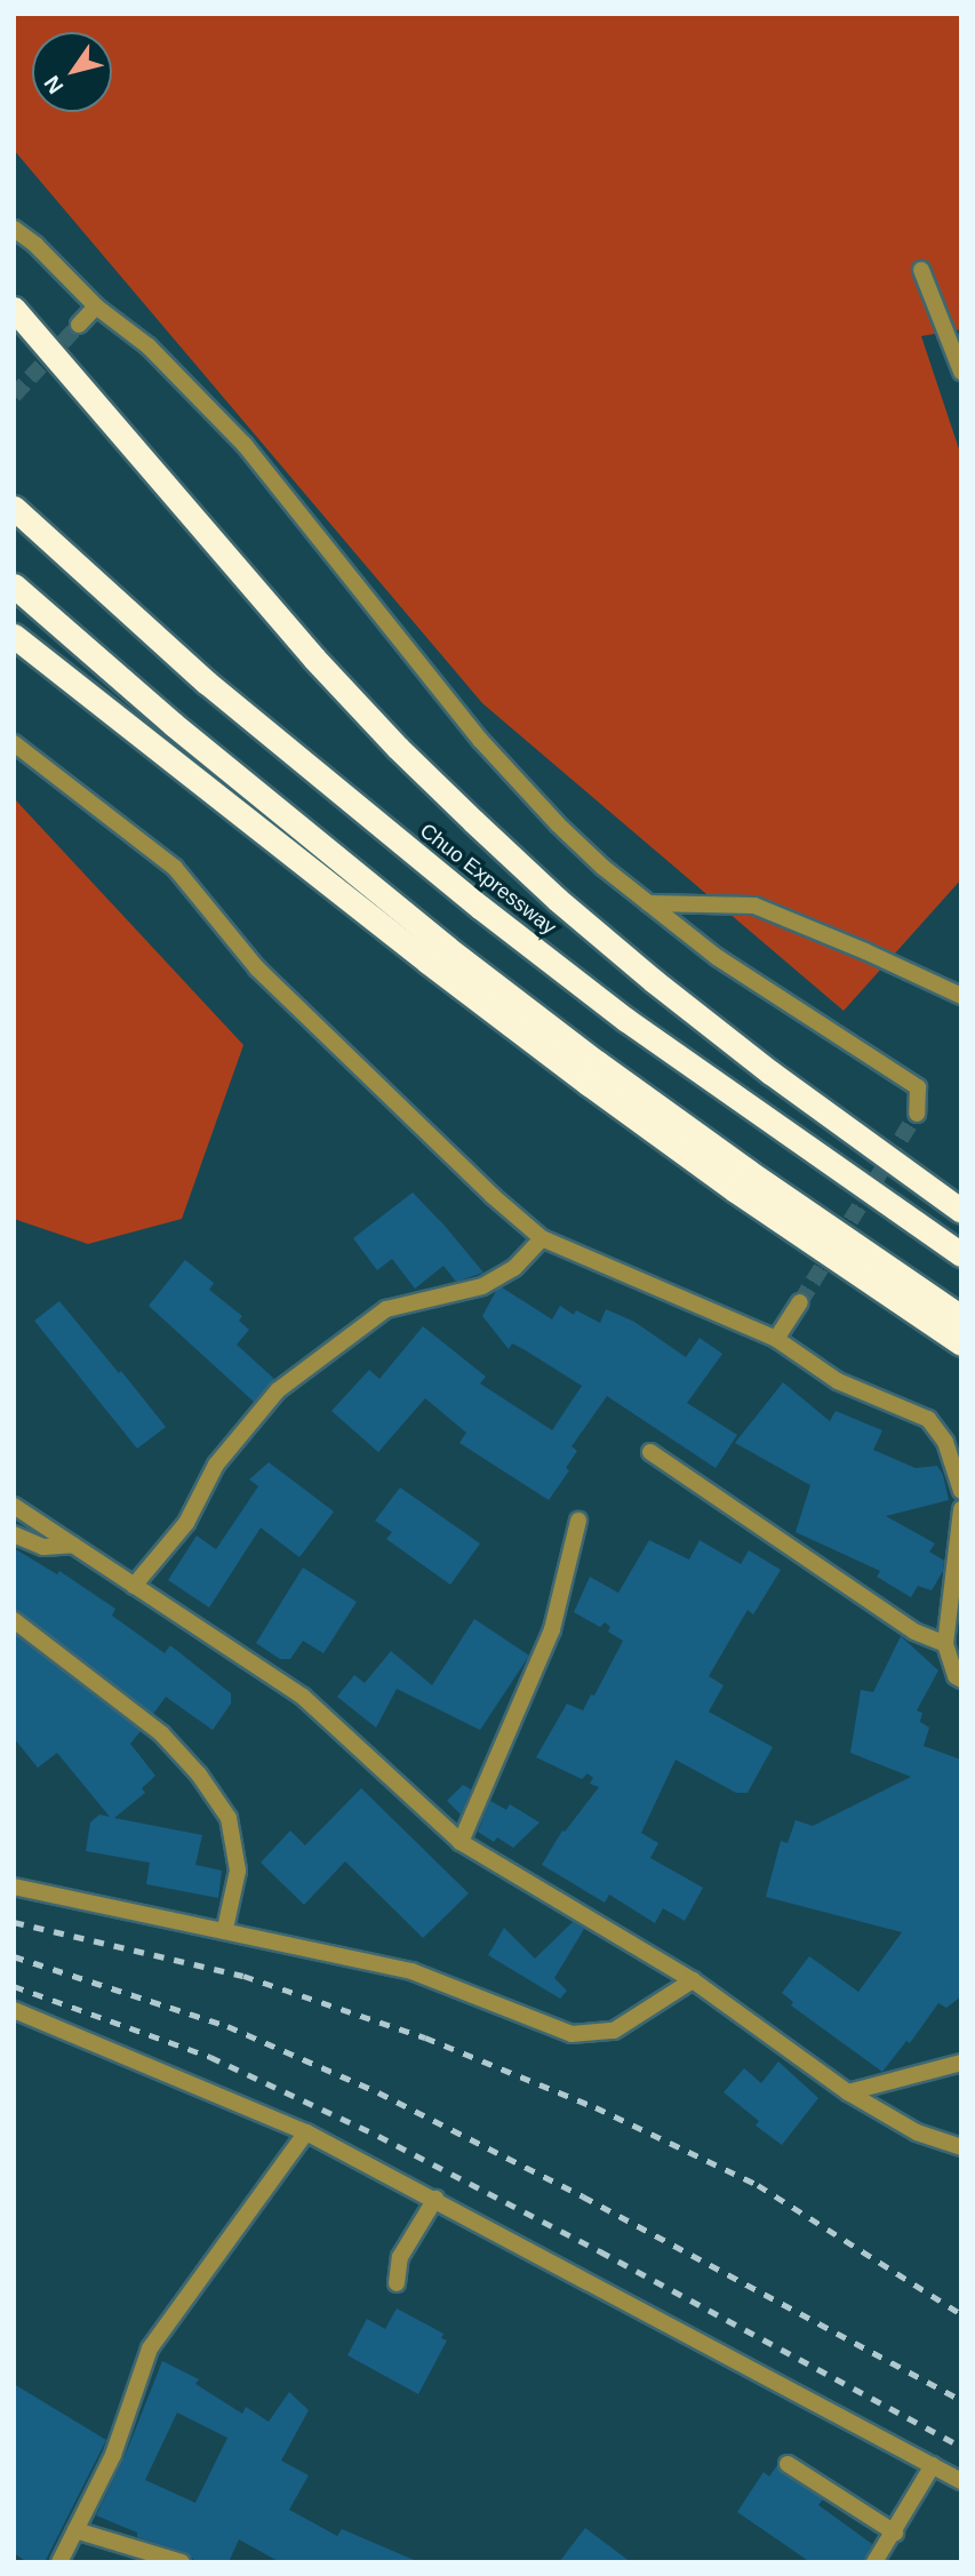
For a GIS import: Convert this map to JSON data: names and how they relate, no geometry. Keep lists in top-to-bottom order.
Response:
{
  "streets": {
    "highway": ["Chuo Expressway"]
  },
  "north": "bottom left"
}
